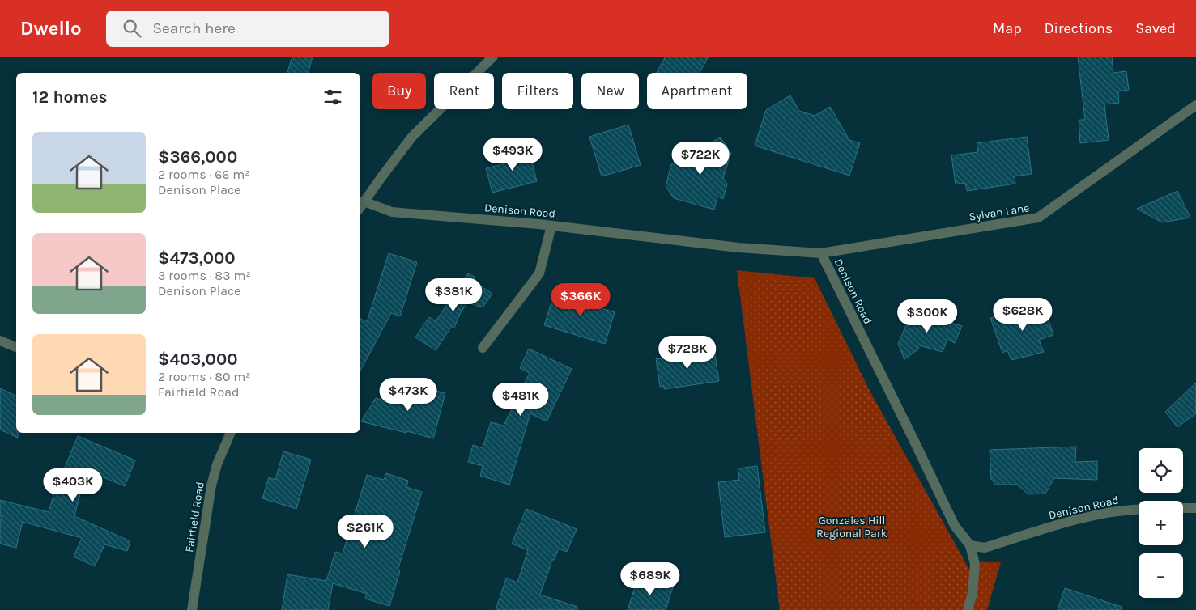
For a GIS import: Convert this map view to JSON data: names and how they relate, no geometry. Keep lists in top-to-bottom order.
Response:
{
  "streets": {
    "street": ["Denison Road", "Sylvan Lane", "Fairfield Road"]
  },
  "crossings": [
    ["Denison Road", "Sylvan Lane"]
  ],
  "parks": ["Gonzales Hill Regional Park"],
  "page": {
    "header": "Dwello",
    "search": "Search here",
    "nav": ["Map", "Directions", "Saved"],
    "chip": [
      "Buy",
      "Rent",
      "Filters",
      "New",
      "Apartment"
    ],
    "heading": "12 homes",
    "list": [
      {
        "name": "$366,000",
        "note": "2 rooms · 66 m² · Denison Place"
      },
      {
        "name": "$473,000",
        "note": "3 rooms · 83 m² · Denison Place"
      },
      {
        "name": "$403,000",
        "note": "2 rooms · 80 m² · Fairfield Road"
      }
    ],
    "price": [
      "$493K",
      "$722K",
      "$381K",
      "$366K",
      "$628K",
      "$300K",
      "$728K",
      "$473K",
      "$481K",
      "$403K",
      "$261K",
      "$689K"
    ],
    "map_buttons": ["+", "−"]
  }
}
